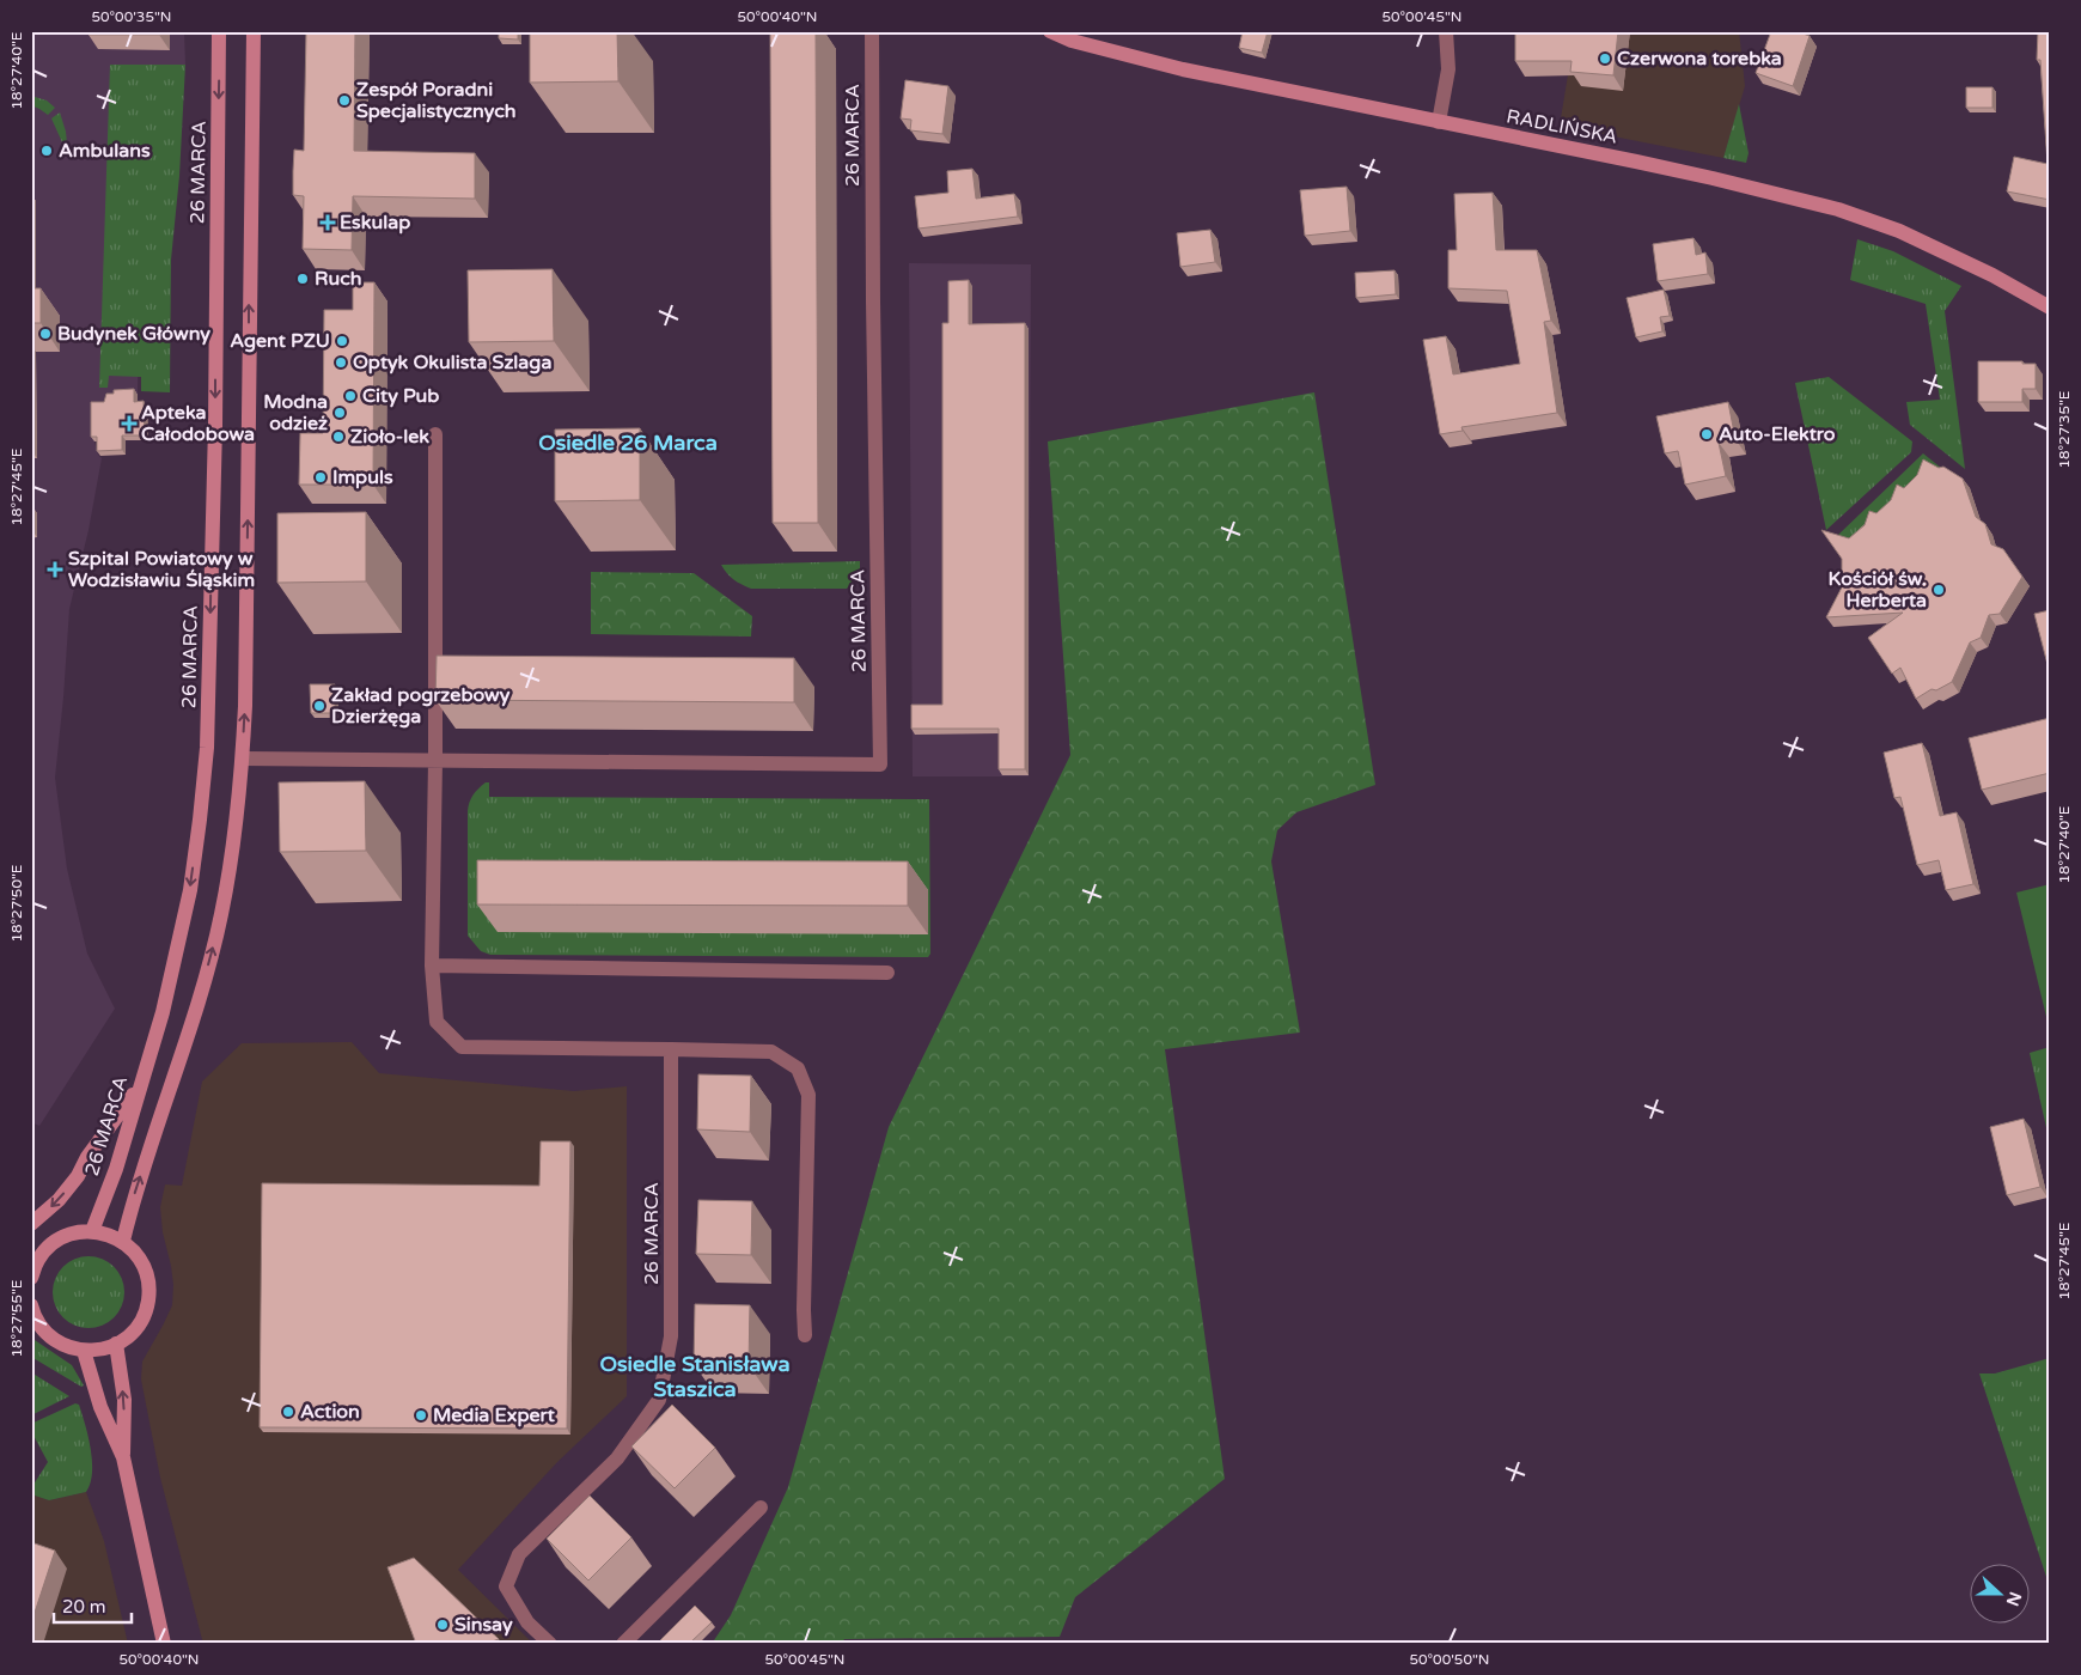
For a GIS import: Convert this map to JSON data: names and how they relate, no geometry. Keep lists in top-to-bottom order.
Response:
{
  "streets": {
    "main road": ["RADLIŃSKA", "26 MARCA"]
  },
  "districts": ["Osiedle 26 Marca", "Osiedle Stanisława Staszica"],
  "places": {
    "other": [
      "Czerwona torebka",
      "Zespół Poradni Specjalistycznych",
      "Ambulans",
      "Ruch",
      "Budynek Główny",
      "Agent PZU",
      "Optyk Okulista Szlaga",
      "City Pub",
      "Modna odzież",
      "Auto-Elektro",
      "Zioło-lek",
      "Impuls",
      "Kościół św. Herberta",
      "Zakład pogrzebowy Dzierżęga",
      "Action",
      "Media Expert",
      "Sinsay"
    ],
    "health": ["Eskulap", "Apteka Całodobowa", "Szpital Powiatowy w Wodzisławiu Śląskim"]
  },
  "scale_bar": "20 m",
  "north": "right",
  "coordinates": [
    "50°00'35\"N",
    "50°00'40\"N",
    "50°00'45\"N",
    "18°27'40\"E",
    "18°27'35\"E",
    "18°27'45\"E",
    "18°27'50\"E",
    "18°27'55\"E",
    "50°00'50\"N"
  ]
}
